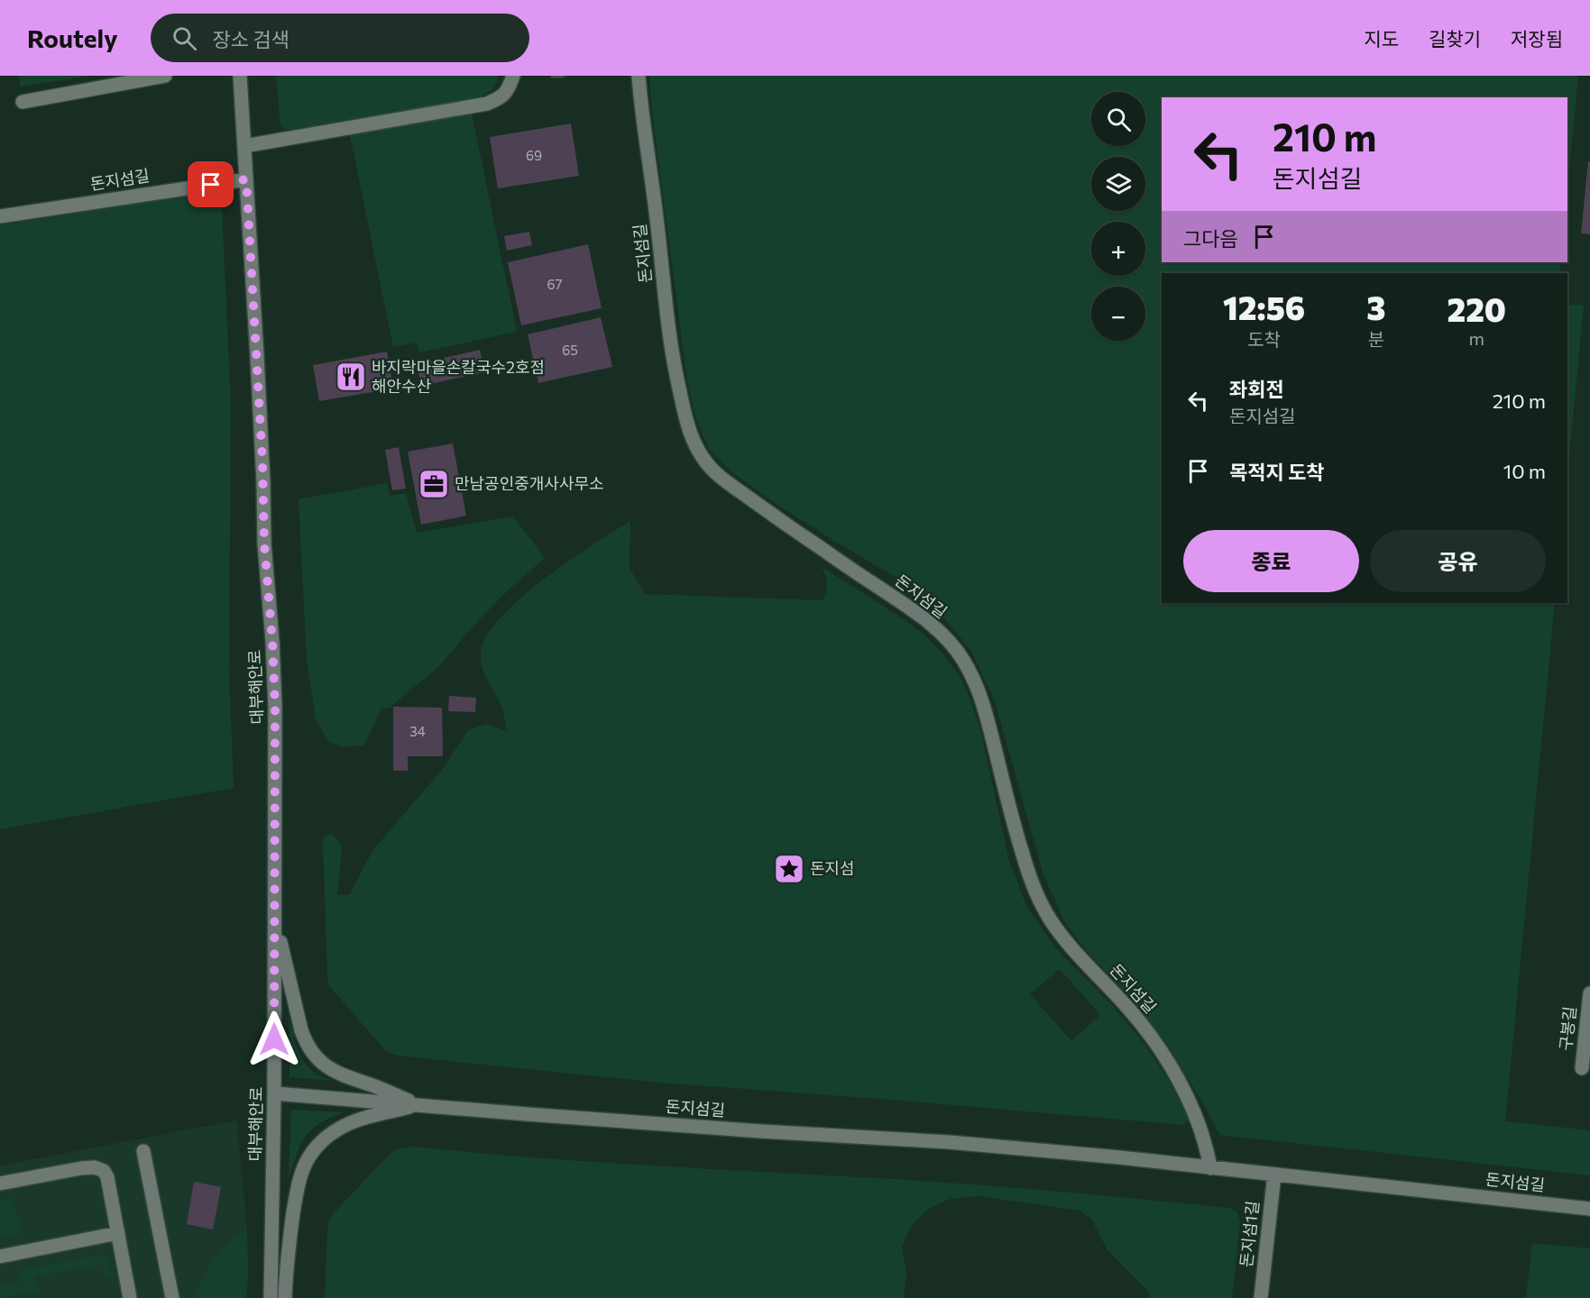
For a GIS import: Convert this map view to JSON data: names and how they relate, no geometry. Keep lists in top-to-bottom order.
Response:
{
  "streets": {
    "street": [
      "돈지섬길",
      "대부해안로",
      "구봉길",
      "돈지섬1길"
    ]
  },
  "crossings": [
    ["돈지섬길", "대부해안로"],
    ["돈지섬길", "돈지섬1길"]
  ],
  "places": {
    "restaurant": ["바지락마을손칼국수2호점 해안수산"],
    "office": ["만남공인중개사사무소"],
    "place": ["돈지섬"]
  },
  "house_numbers": [
    "69",
    "67",
    "65",
    "34"
  ],
  "page": {
    "header": "Routely",
    "search": "장소 검색",
    "nav": ["지도", "길찾기", "저장됨"],
    "map_buttons": ["+", "−"],
    "turn": ["210 m", "돈지섬길"],
    "then": "그다음",
    "eta": [
      "12:56",
      "도착",
      "3",
      "분",
      "220",
      "m"
    ],
    "list": [
      {
        "name": "좌회전",
        "note": "돈지섬길",
        "value": "210 m"
      },
      {
        "name": "목적지 도착",
        "value": "10 m"
      }
    ],
    "buttons": ["종료", "공유"]
  }
}
